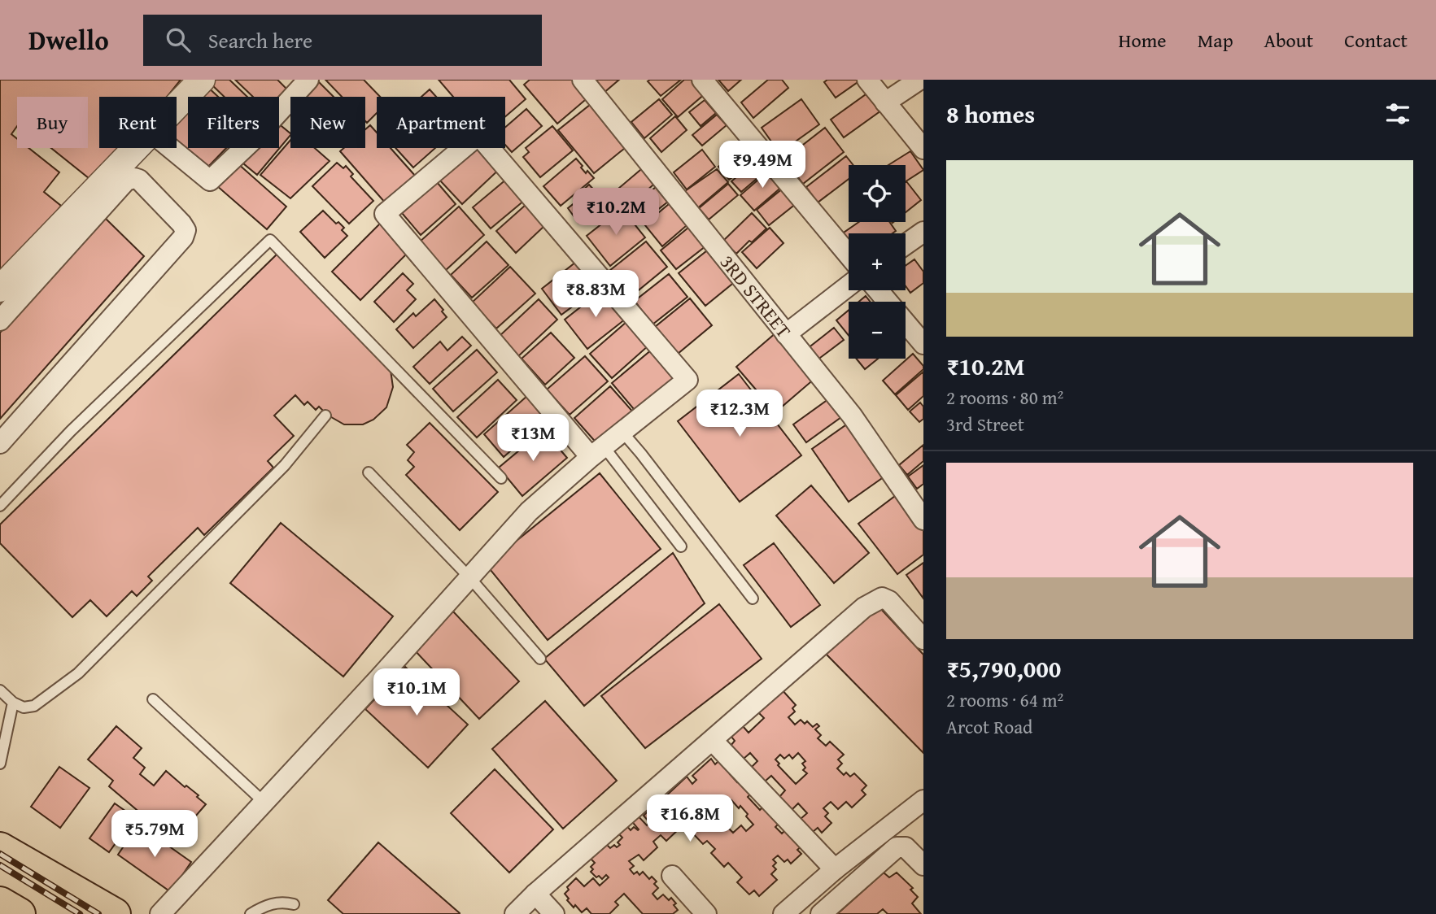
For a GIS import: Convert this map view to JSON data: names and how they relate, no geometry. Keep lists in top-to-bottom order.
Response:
{
  "streets": {
    "street": ["3RD STREET"]
  },
  "page": {
    "header": "Dwello",
    "search": "Search here",
    "nav": [
      "Home",
      "Map",
      "About",
      "Contact"
    ],
    "heading": "8 homes",
    "chip": [
      "Buy",
      "Rent",
      "Filters",
      "New",
      "Apartment"
    ],
    "price": [
      "₹9.49M",
      "₹10.2M",
      "₹8.83M",
      "₹12.3M",
      "₹13M",
      "₹10.1M",
      "₹16.8M",
      "₹5.79M"
    ],
    "list": [
      {
        "name": "₹10.2M",
        "note": "2 rooms · 80 m² · 3rd Street"
      },
      {
        "name": "₹5,790,000",
        "note": "2 rooms · 64 m² · Arcot Road"
      }
    ],
    "map_buttons": ["+", "−"]
  }
}
